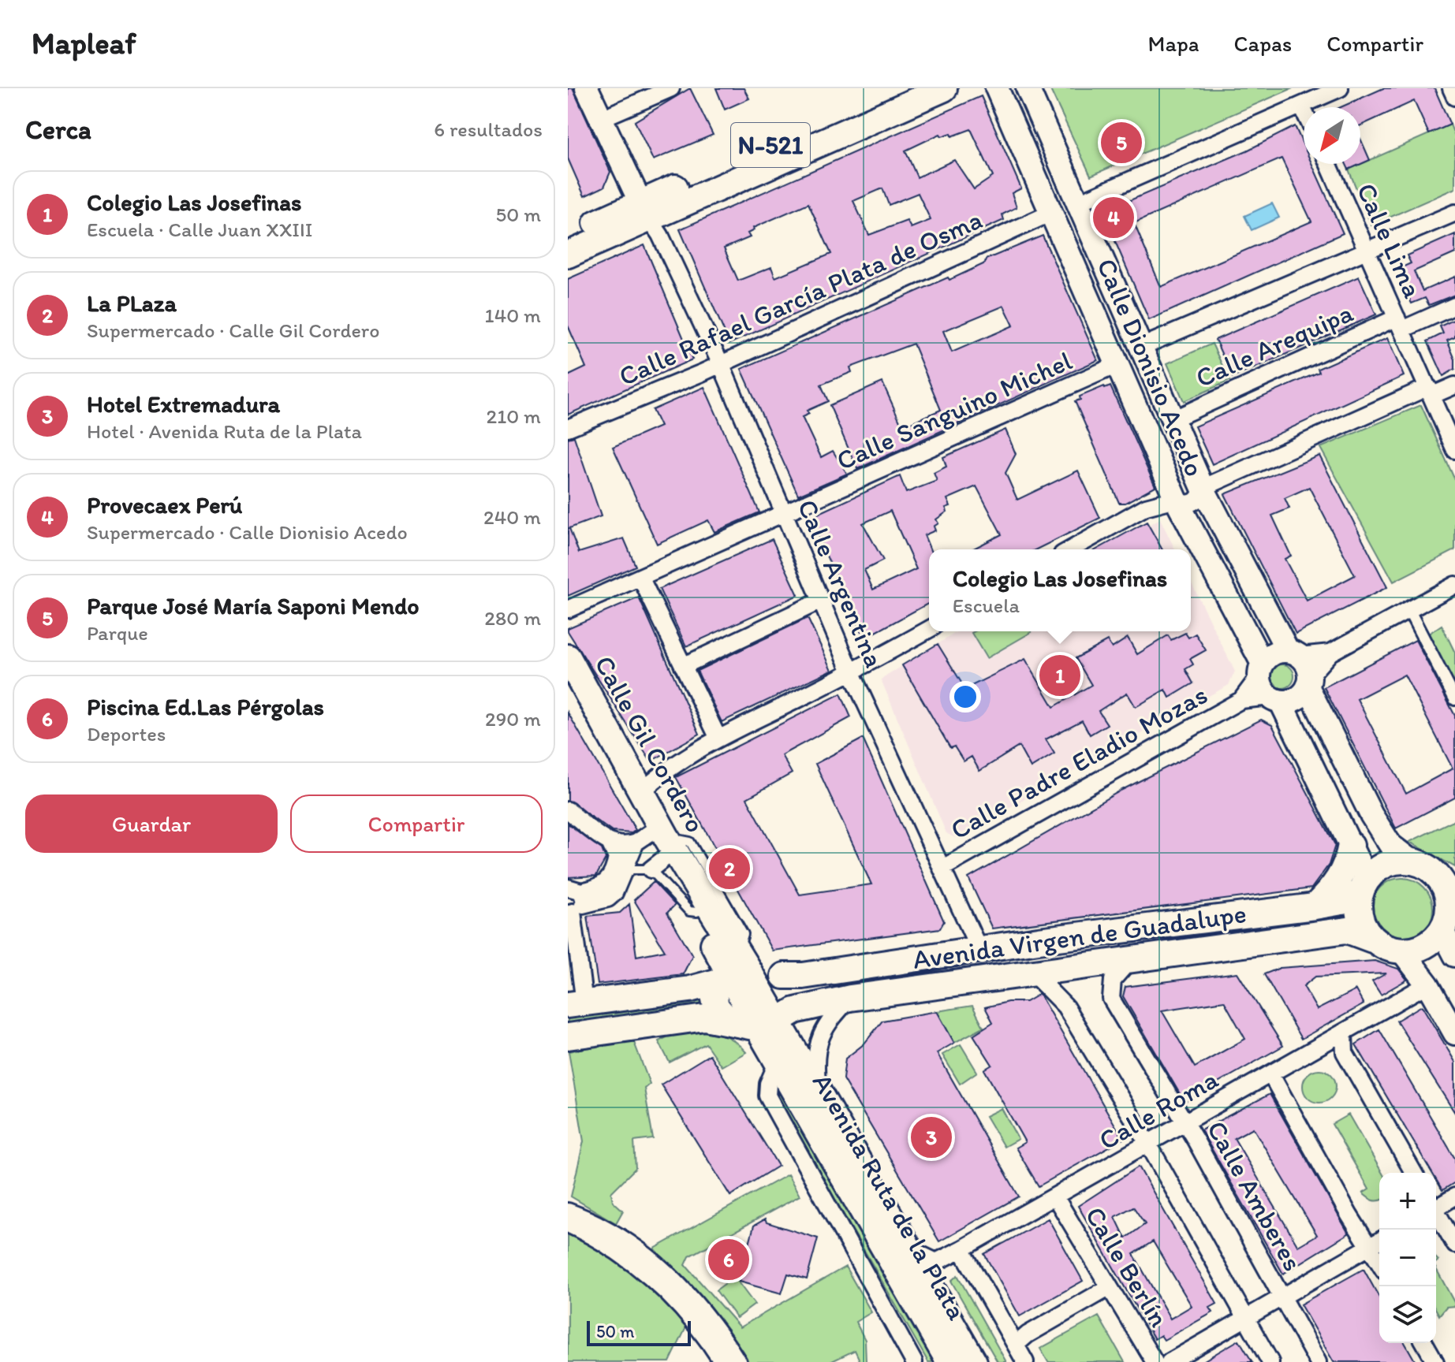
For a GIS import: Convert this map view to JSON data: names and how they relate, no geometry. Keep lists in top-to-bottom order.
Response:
{
  "streets": {
    "main road": [
      "N-521",
      "Calle Dionisio Acedo",
      "Calle Gil Cordero",
      "Avenida Virgen de Guadalupe",
      "Avenida Ruta de la Plata"
    ],
    "street": [
      "Calle Lima",
      "Calle Rafael García Plata de Osma",
      "Calle Arequipa",
      "Calle Sanguino Michel",
      "Calle Argentina",
      "Calle Padre Eladio Mozas",
      "Calle Roma",
      "Calle Amberes",
      "Calle Berlín"
    ]
  },
  "crossings": [
    ["N-521", "Calle Argentina"],
    ["Calle Lima", "Calle Arequipa"],
    ["Calle Rafael García Plata de Osma", "Calle Dionisio Acedo"],
    ["Calle Rafael García Plata de Osma", "Calle Argentina"],
    ["Calle Arequipa", "Calle Dionisio Acedo"],
    ["Calle Dionisio Acedo", "Calle Sanguino Michel"],
    ["Calle Dionisio Acedo", "Calle Padre Eladio Mozas"],
    ["Calle Dionisio Acedo", "Avenida Virgen de Guadalupe"],
    ["Calle Sanguino Michel", "Calle Argentina"],
    ["Calle Argentina", "Calle Padre Eladio Mozas"],
    ["Calle Argentina", "Avenida Virgen de Guadalupe"],
    ["Calle Gil Cordero", "Avenida Virgen de Guadalupe"],
    ["Calle Gil Cordero", "Avenida Ruta de la Plata"],
    ["Avenida Virgen de Guadalupe", "Calle Amberes"],
    ["Avenida Virgen de Guadalupe", "Avenida Ruta de la Plata"],
    ["Calle Roma", "Calle Amberes"],
    ["Calle Roma", "Avenida Ruta de la Plata"],
    ["Calle Roma", "Calle Berlín"]
  ],
  "scale_bar": "50 m",
  "north": "bottom left",
  "page": {
    "header": "Mapleaf",
    "nav": ["Mapa", "Capas", "Compartir"],
    "heading": ["Cerca", "6 resultados"],
    "pins": [
      "5",
      "4",
      "1",
      "2",
      "3",
      "6"
    ],
    "list": [
      {
        "mark": "1",
        "name": "Colegio Las Josefinas",
        "note": "Escuela · Calle Juan XXIII",
        "value": "50 m"
      },
      {
        "mark": "2",
        "name": "La PLaza",
        "note": "Supermercado · Calle Gil Cordero",
        "value": "140 m"
      },
      {
        "mark": "3",
        "name": "Hotel Extremadura",
        "note": "Hotel · Avenida Ruta de la Plata",
        "value": "210 m"
      },
      {
        "mark": "4",
        "name": "Provecaex Perú",
        "note": "Supermercado · Calle Dionisio Acedo",
        "value": "240 m"
      },
      {
        "mark": "5",
        "name": "Parque José María Saponi Mendo",
        "note": "Parque",
        "value": "280 m"
      },
      {
        "mark": "6",
        "name": "Piscina Ed.Las Pérgolas",
        "note": "Deportes",
        "value": "290 m"
      }
    ],
    "popup": ["Colegio Las Josefinas", "Escuela"],
    "buttons": ["Guardar", "Compartir"],
    "map_buttons": ["+", "−"],
    "scale": "50 m"
  }
}
